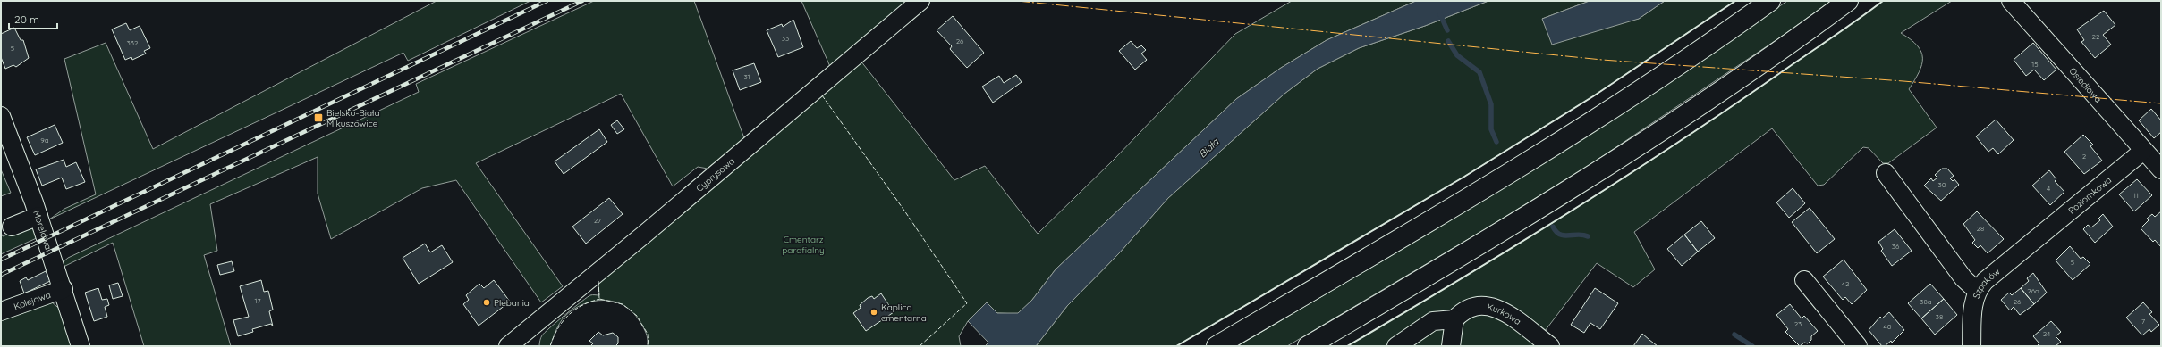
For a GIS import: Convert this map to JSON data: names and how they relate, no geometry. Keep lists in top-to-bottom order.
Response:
{
  "streets": {
    "street": [
      "Osiedlowa",
      "Cyprysowa",
      "Poziomkowa",
      "Morelowa",
      "Szpaków",
      "Kolejowa",
      "Kurkowa"
    ]
  },
  "crossings": [
    ["Osiedlowa", "Poziomkowa"],
    ["Poziomkowa", "Szpaków"],
    ["Morelowa", "Kolejowa"]
  ],
  "water": ["Biała"],
  "parks": ["Cmentarz parafialny"],
  "places": {
    "transit": ["Bielsko-Biała Mikuszowice"],
    "other": ["Plebania", "Kaplica cmentarna"]
  },
  "house_numbers": [
    "22",
    "33",
    "26",
    "332",
    "5",
    "15",
    "31",
    "9a",
    "2",
    "30",
    "4",
    "11",
    "27",
    "28",
    "36",
    "5",
    "42",
    "26a",
    "17",
    "38a",
    "26",
    "38",
    "7",
    "23",
    "40",
    "24"
  ],
  "scale_bar": "20 m"
}
